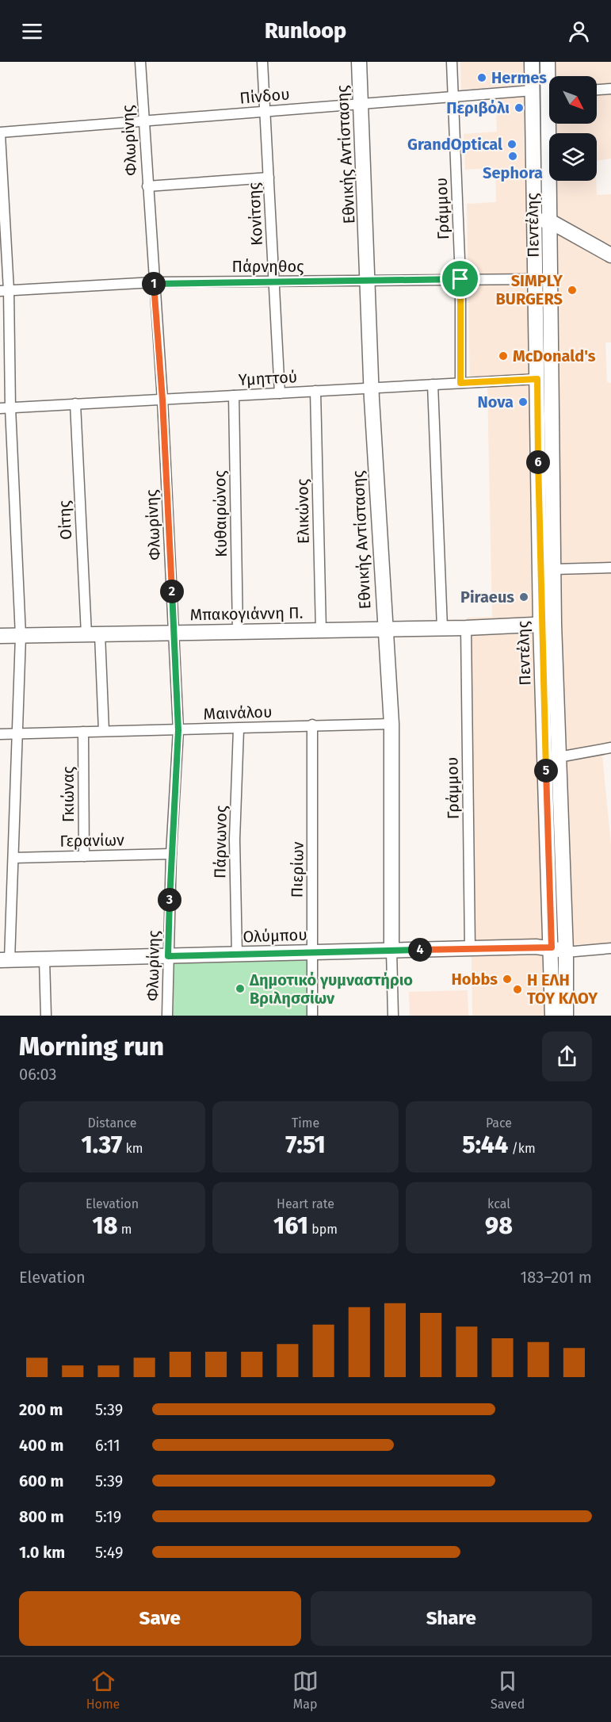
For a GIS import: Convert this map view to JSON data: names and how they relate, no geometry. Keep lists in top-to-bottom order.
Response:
{
  "streets": {
    "street": [
      "Πίνδου",
      "Φλωρίνης",
      "Εθνικής Αντίστασης",
      "Γράμμου",
      "Κονίτσης",
      "Πεντέλης",
      "Πάρνηθος",
      "Υμηττού",
      "Ελικώνος",
      "Κυθαιρώνος",
      "Οίτης",
      "Μπακογιάννη Π.",
      "Μαινάλου",
      "Γκιώνας",
      "Γερανίων",
      "Πάρνωνος",
      "Πιερίων",
      "Ολύμπου"
    ]
  },
  "crossings": [
    ["Πίνδου", "Φλωρίνης"],
    ["Πίνδου", "Εθνικής Αντίστασης"],
    ["Πίνδου", "Γράμμου"],
    ["Πίνδου", "Κονίτσης"],
    ["Πίνδου", "Πεντέλης"],
    ["Φλωρίνης", "Πάρνηθος"],
    ["Φλωρίνης", "Υμηττού"],
    ["Φλωρίνης", "Μπακογιάννη Π."],
    ["Φλωρίνης", "Μαινάλου"],
    ["Φλωρίνης", "Γερανίων"],
    ["Φλωρίνης", "Ολύμπου"],
    ["Εθνικής Αντίστασης", "Πάρνηθος"],
    ["Εθνικής Αντίστασης", "Υμηττού"],
    ["Εθνικής Αντίστασης", "Μπακογιάννη Π."],
    ["Εθνικής Αντίστασης", "Μαινάλου"],
    ["Εθνικής Αντίστασης", "Ολύμπου"],
    ["Γράμμου", "Πάρνηθος"],
    ["Γράμμου", "Υμηττού"],
    ["Γράμμου", "Μπακογιάννη Π."],
    ["Γράμμου", "Ολύμπου"],
    ["Κονίτσης", "Πάρνηθος"],
    ["Κονίτσης", "Υμηττού"],
    ["Πεντέλης", "Πάρνηθος"],
    ["Πεντέλης", "Υμηττού"],
    ["Πεντέλης", "Μπακογιάννη Π."],
    ["Πεντέλης", "Ολύμπου"],
    ["Υμηττού", "Ελικώνος"],
    ["Υμηττού", "Κυθαιρώνος"],
    ["Υμηττού", "Οίτης"],
    ["Ελικώνος", "Μπακογιάννη Π."],
    ["Κυθαιρώνος", "Μπακογιάννη Π."],
    ["Οίτης", "Μπακογιάννη Π."],
    ["Οίτης", "Μαινάλου"],
    ["Μαινάλου", "Γκιώνας"],
    ["Μαινάλου", "Πάρνωνος"],
    ["Μαινάλου", "Πιερίων"],
    ["Γκιώνας", "Γερανίων"],
    ["Πάρνωνος", "Ολύμπου"],
    ["Πιερίων", "Ολύμπου"]
  ],
  "places": [
    "Hermes",
    "Περιβόλι",
    "GrandOptical",
    "Sephora",
    "SIMPLY BURGERS",
    "McDonald's",
    "Nova",
    "Piraeus",
    "Hobbs",
    "Δημοτικό γυμναστήριο Βριλησσίων",
    "Η ΕΛΗ ΤΟΥ ΚΛΟΥ"
  ],
  "north": "bottom right",
  "page": {
    "header": "Runloop",
    "pins": [
      "1",
      "6",
      "2",
      "5",
      "3",
      "4"
    ],
    "heading": ["Morning run", "06:03"],
    "stats": [
      ["Distance", "1.37 km"],
      ["Time", "7:51"],
      ["Pace", "5:44 /km"],
      ["Elevation", "18 m"],
      ["Heart rate", "161 bpm"],
      ["kcal", "98"]
    ],
    "chart": ["Elevation", "183–201 m"],
    "list": [
      {
        "name": "200 m",
        "note": "5:39"
      },
      {
        "name": "400 m",
        "note": "6:11"
      },
      {
        "name": "600 m",
        "note": "5:39"
      },
      {
        "name": "800 m",
        "note": "5:19"
      },
      {
        "name": "1.0 km",
        "note": "5:49"
      }
    ],
    "buttons": ["Save", "Share"],
    "tabs": ["Home", "Map", "Saved"]
  }
}
